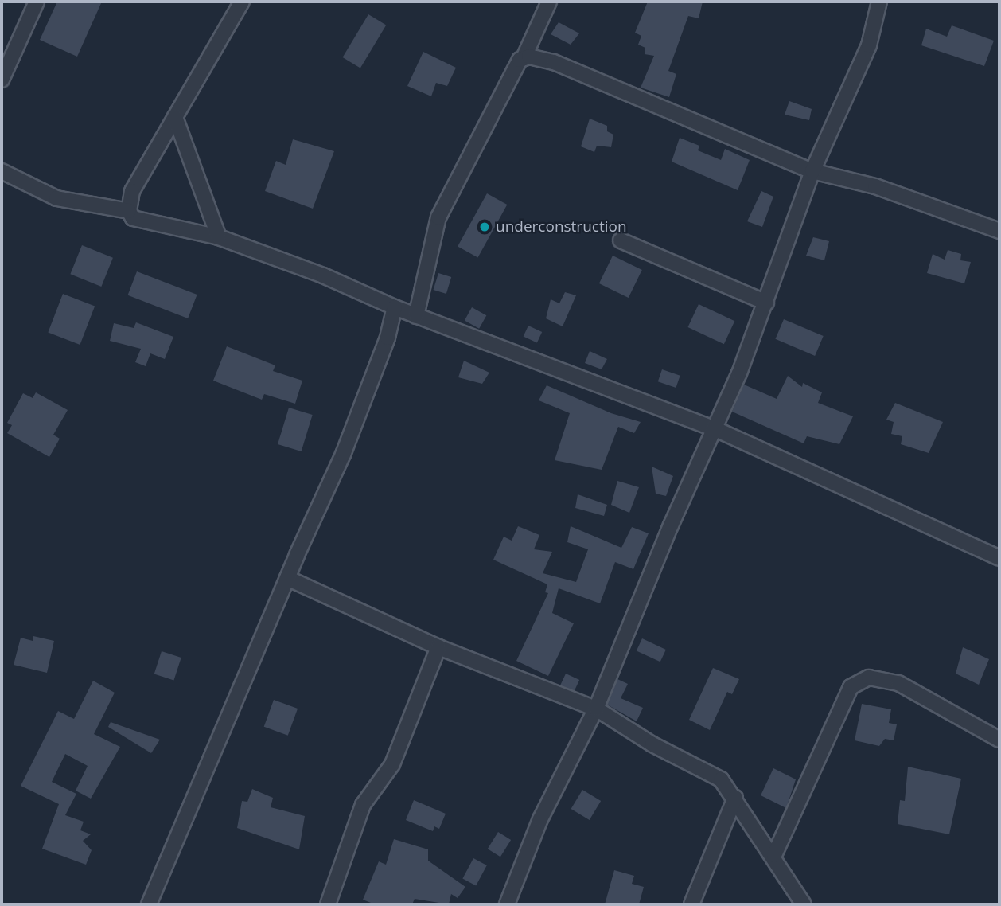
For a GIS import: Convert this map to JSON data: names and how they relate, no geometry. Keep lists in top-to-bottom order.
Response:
{
  "places": ["underconstruction"]
}
